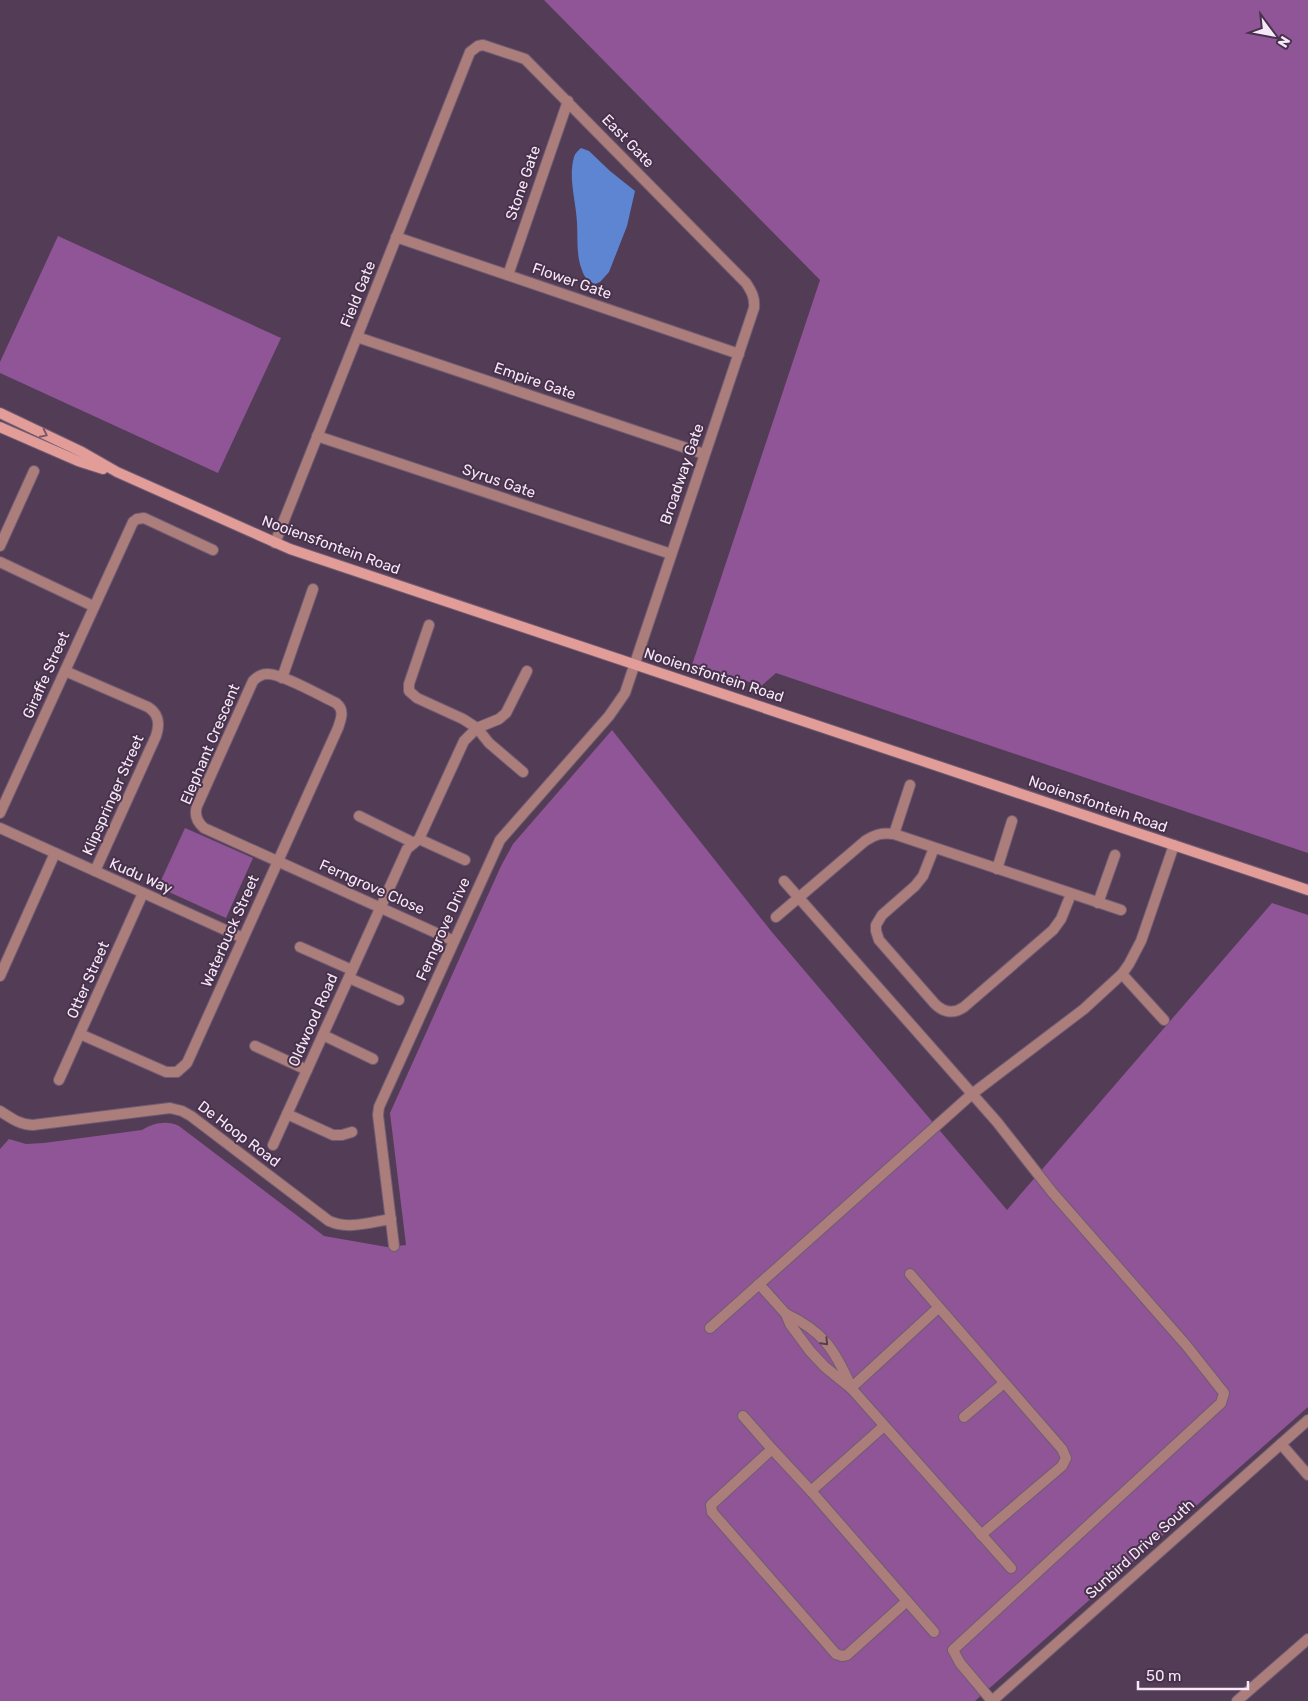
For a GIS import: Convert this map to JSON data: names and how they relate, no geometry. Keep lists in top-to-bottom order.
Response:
{
  "streets": {
    "street": [
      "East Gate",
      "Stone Gate",
      "Flower Gate",
      "Field Gate",
      "Empire Gate",
      "Broadway Gate",
      "Syrus Gate",
      "Nooiensfontein Road",
      "Giraffe Street",
      "Elephant Crescent",
      "Klipspringer Street",
      "Kudu Way",
      "Ferngrove Close",
      "Ferngrove Drive",
      "Waterbuck Street",
      "Otter Street",
      "Oldwood Road",
      "De Hoop Road",
      "Sunbird Drive South"
    ]
  },
  "crossings": [
    ["East Gate", "Stone Gate"],
    ["East Gate", "Field Gate"],
    ["East Gate", "Broadway Gate"],
    ["Stone Gate", "Flower Gate"],
    ["Flower Gate", "Field Gate"],
    ["Flower Gate", "Broadway Gate"],
    ["Field Gate", "Empire Gate"],
    ["Field Gate", "Syrus Gate"],
    ["Field Gate", "Nooiensfontein Road"],
    ["Empire Gate", "Broadway Gate"],
    ["Broadway Gate", "Syrus Gate"],
    ["Broadway Gate", "Nooiensfontein Road"],
    ["Broadway Gate", "Ferngrove Drive"],
    ["Nooiensfontein Road", "Ferngrove Drive"],
    ["Giraffe Street", "Klipspringer Street"],
    ["Elephant Crescent", "Ferngrove Close"],
    ["Elephant Crescent", "Waterbuck Street"],
    ["Klipspringer Street", "Kudu Way"],
    ["Kudu Way", "Waterbuck Street"],
    ["Kudu Way", "Otter Street"],
    ["Ferngrove Close", "Ferngrove Drive"],
    ["Ferngrove Close", "Waterbuck Street"],
    ["Ferngrove Close", "Oldwood Road"],
    ["Ferngrove Drive", "De Hoop Road"],
    ["Waterbuck Street", "Otter Street"]
  ],
  "scale_bar": "50 m",
  "north": "bottom right"
}
